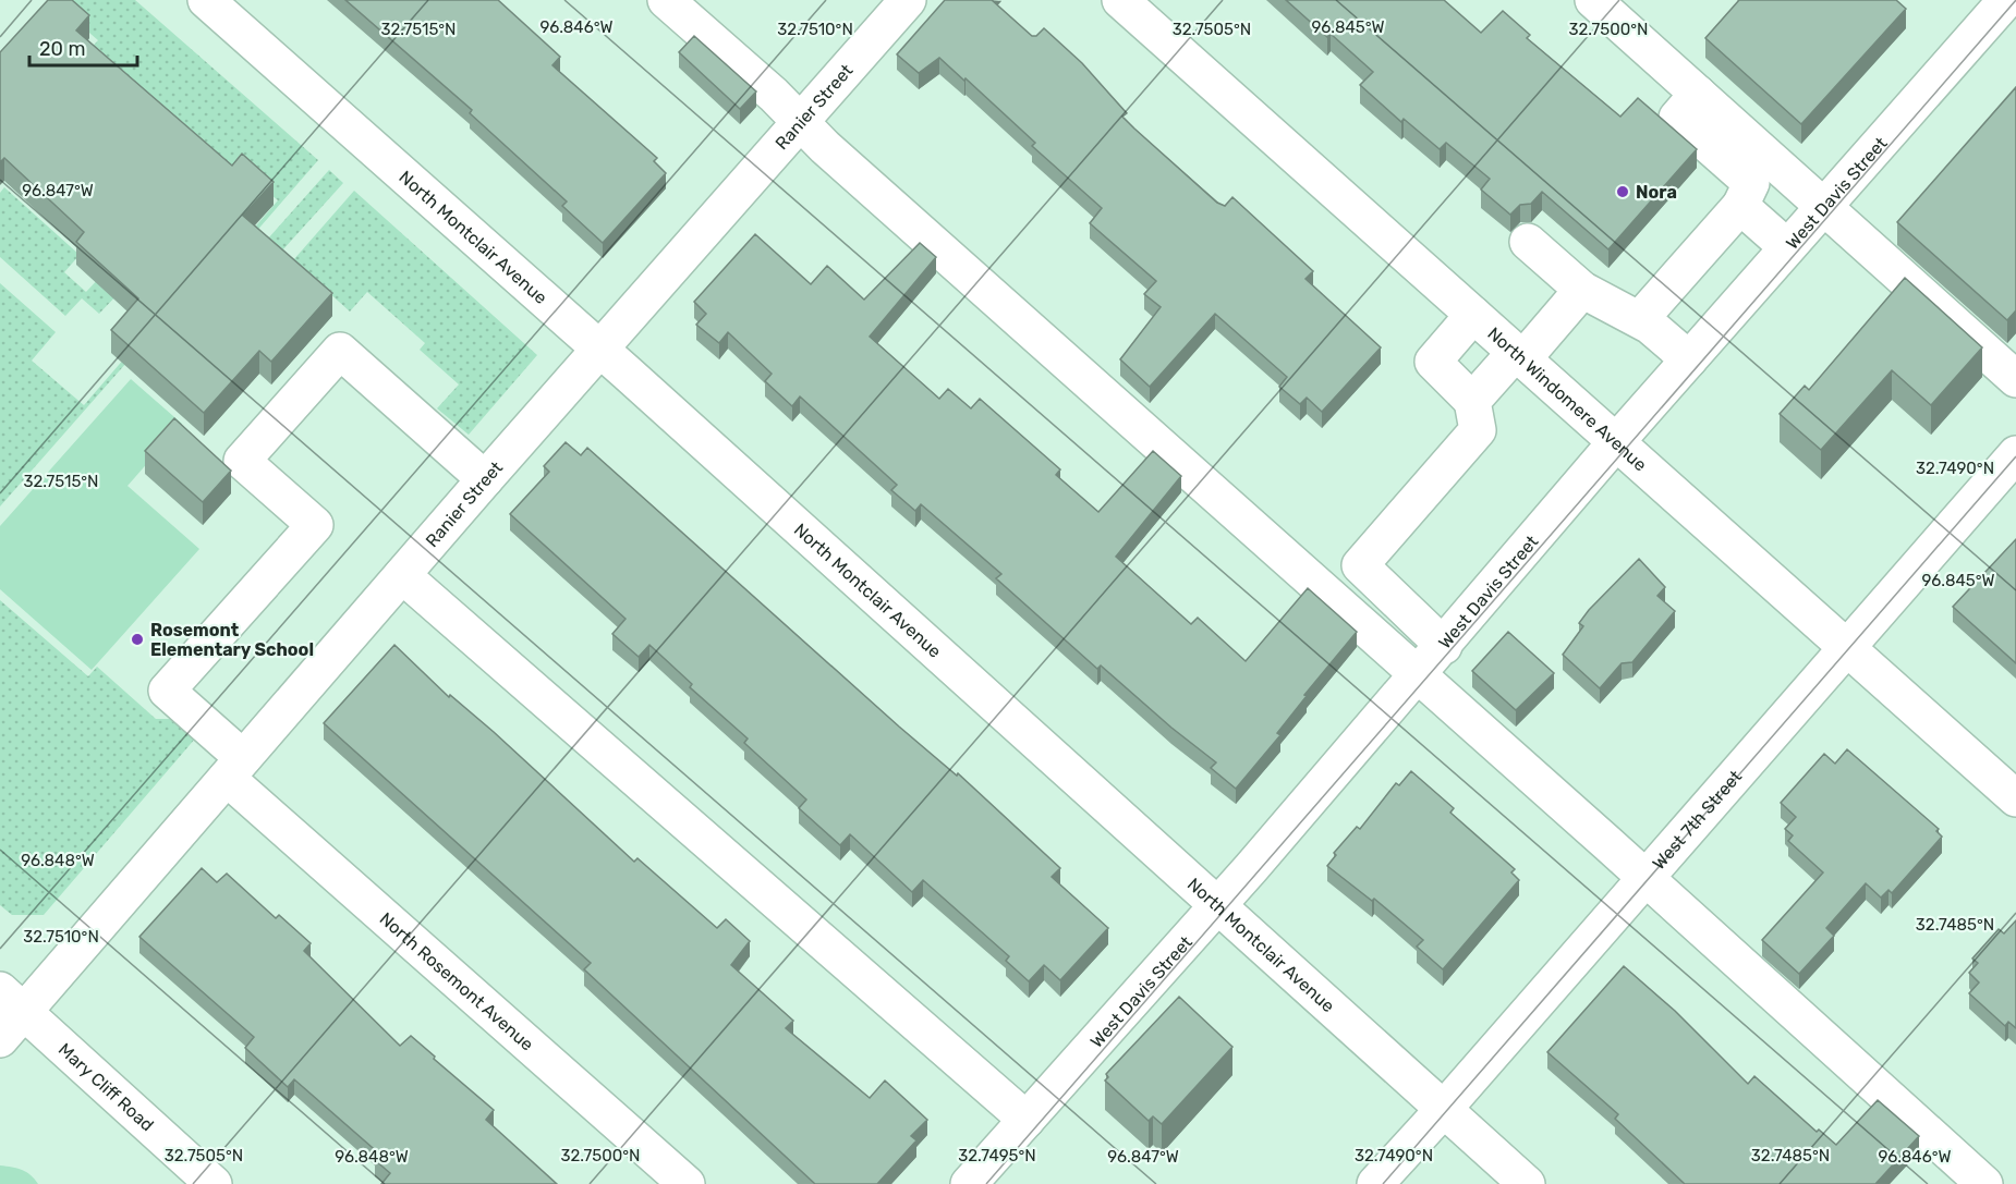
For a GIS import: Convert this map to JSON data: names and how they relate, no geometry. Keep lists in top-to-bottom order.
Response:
{
  "streets": {
    "street": [
      "Ranier Street",
      "West Davis Street",
      "North Montclair Avenue",
      "North Windomere Avenue",
      "West 7th Street",
      "North Rosemont Avenue",
      "Mary Cliff Road"
    ]
  },
  "crossings": [
    ["Ranier Street", "North Montclair Avenue"],
    ["Ranier Street", "North Rosemont Avenue"],
    ["Ranier Street", "Mary Cliff Road"],
    ["West Davis Street", "North Montclair Avenue"],
    ["West Davis Street", "North Windomere Avenue"],
    ["North Montclair Avenue", "West 7th Street"],
    ["North Windomere Avenue", "West 7th Street"]
  ],
  "places": ["Nora", "Rosemont Elementary School"],
  "scale_bar": "20 m",
  "coordinates": [
    "96.846°W",
    "96.845°W",
    "32.7515°N",
    "32.7510°N",
    "32.7505°N",
    "32.7500°N",
    "96.847°W",
    "32.7490°N",
    "96.848°W",
    "32.7485°N",
    "32.7495°N"
  ]
}
